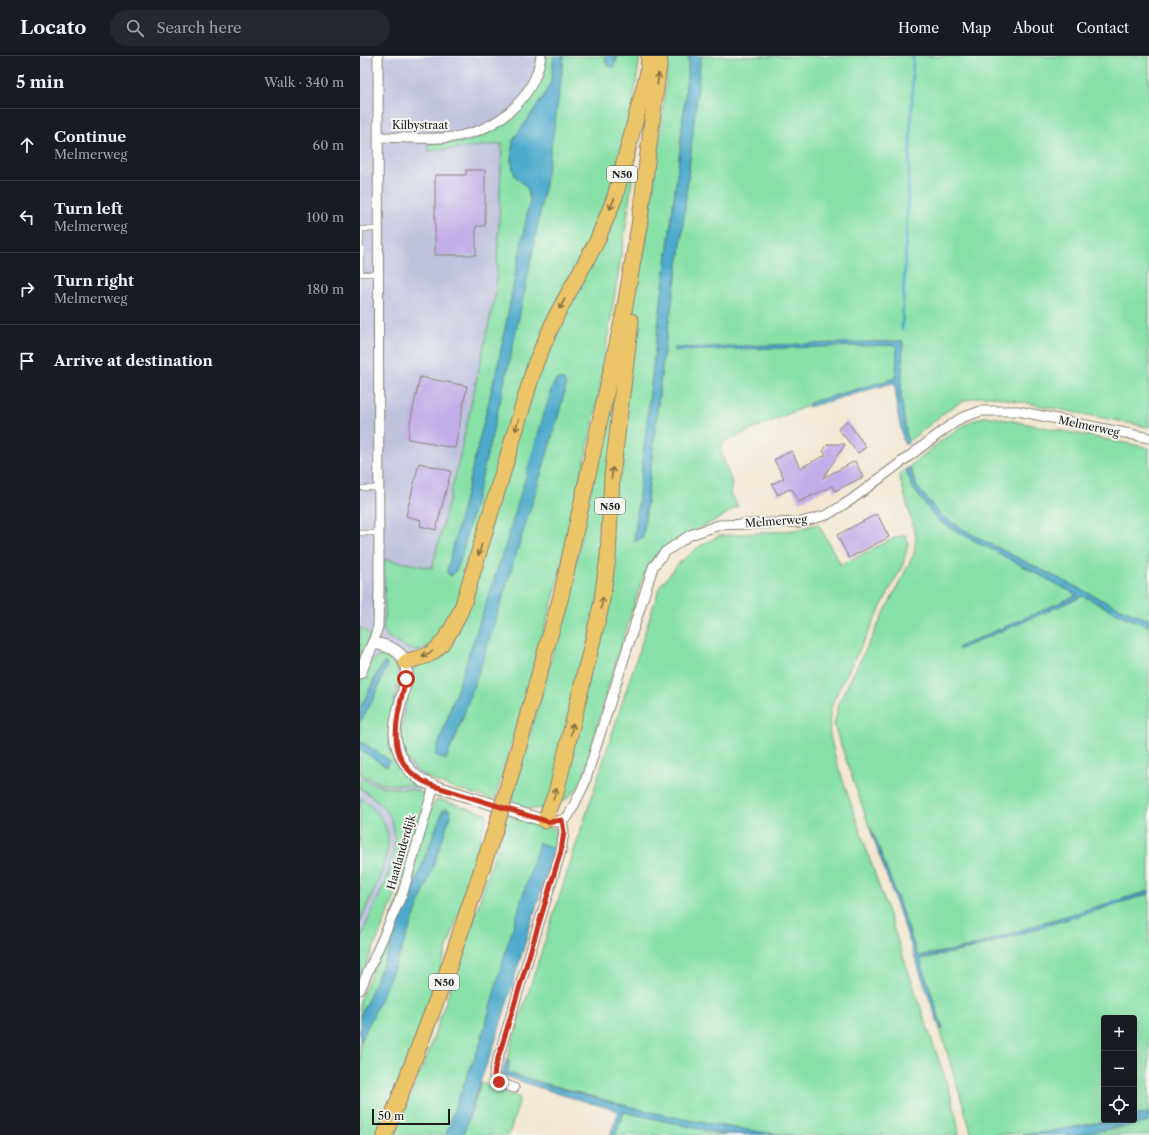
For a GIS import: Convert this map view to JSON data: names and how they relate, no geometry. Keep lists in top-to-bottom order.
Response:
{
  "streets": {
    "highway": ["N50"],
    "street": ["Kilbystraat", "Melmerweg", "Haatlanderdijk"]
  },
  "scale_bar": "50 m",
  "page": {
    "header": "Locato",
    "search": "Search here",
    "nav": [
      "Home",
      "Map",
      "About",
      "Contact"
    ],
    "heading": ["5 min", "Walk · 340 m"],
    "list": [
      ["Continue", "Melmerweg", "60 m"],
      ["Turn left", "Melmerweg", "100 m"],
      ["Turn right", "Melmerweg", "180 m"],
      "Arrive at destination"
    ],
    "map_buttons": ["+", "−"],
    "scale": "50 m"
  }
}
